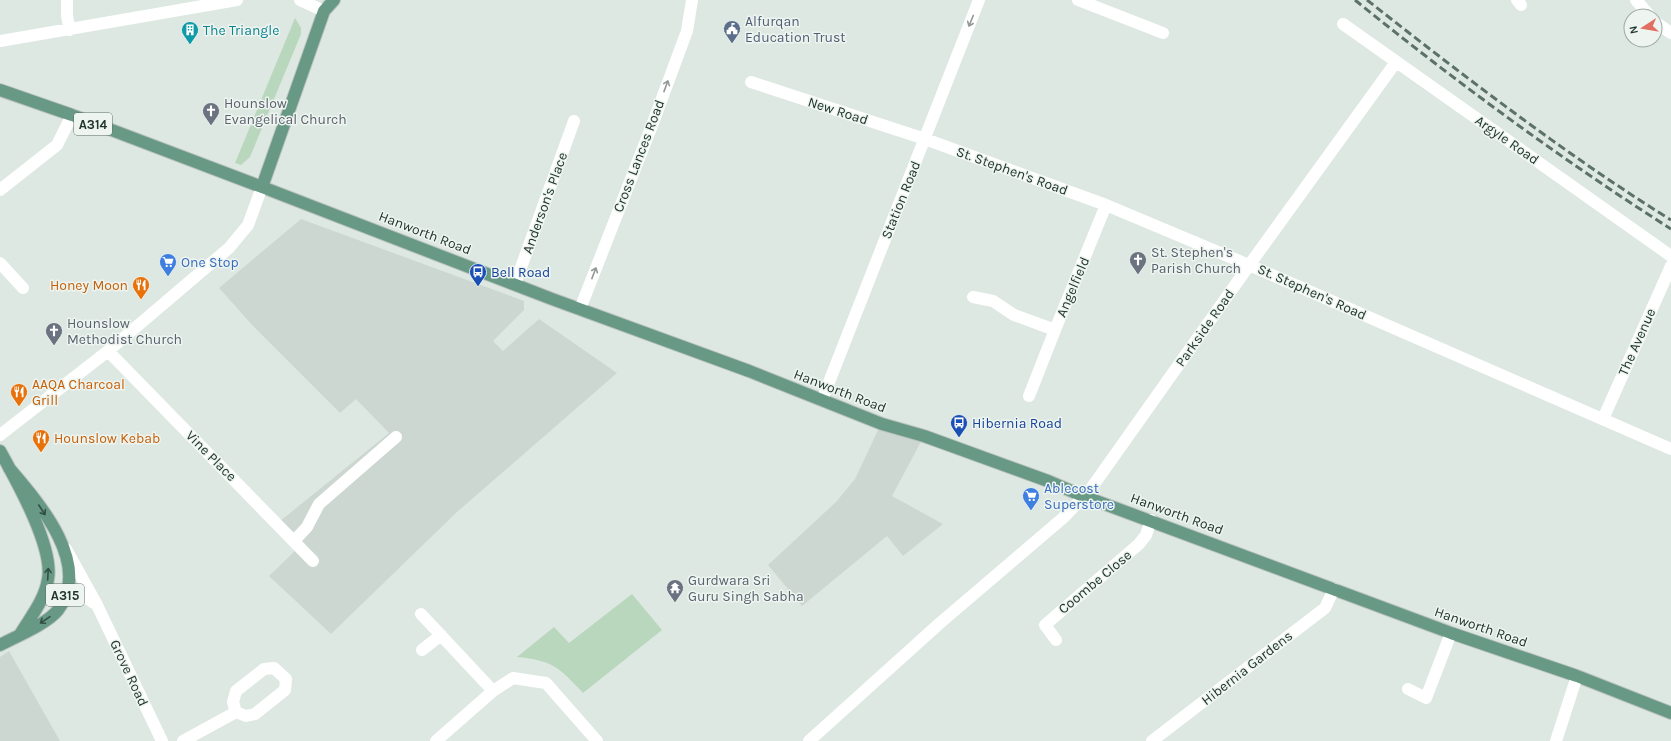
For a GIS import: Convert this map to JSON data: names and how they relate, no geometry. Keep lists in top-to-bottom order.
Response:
{
  "streets": {
    "main road": ["A314", "Hanworth Road", "A315"],
    "street": [
      "New Road",
      "Argyle Road",
      "Cross Lances Road",
      "St. Stephen's Road",
      "Station Road",
      "Anderson's Place",
      "Angelfield",
      "Parkside Road",
      "The Avenue",
      "Vine Place",
      "Coombe Close",
      "Hibernia Gardens",
      "Grove Road"
    ]
  },
  "crossings": [
    ["New Road", "St. Stephen's Road"],
    ["New Road", "Station Road"],
    ["Argyle Road", "Parkside Road"],
    ["Cross Lances Road", "Hanworth Road"],
    ["St. Stephen's Road", "Station Road"],
    ["St. Stephen's Road", "Angelfield"],
    ["St. Stephen's Road", "Parkside Road"],
    ["St. Stephen's Road", "The Avenue"],
    ["Station Road", "Hanworth Road"],
    ["Anderson's Place", "Hanworth Road"],
    ["Hanworth Road", "Parkside Road"],
    ["Hanworth Road", "Coombe Close"],
    ["Hanworth Road", "Hibernia Gardens"],
    ["A315", "Grove Road"]
  ],
  "one_way": ["Cross Lances Road"],
  "places": {
    "public building": ["Alfurqan Education Trust"],
    "building": ["The Triangle"],
    "church": ["Hounslow Evangelical Church", "St. Stephen's Parish Church", "Hounslow Methodist Church"],
    "supermarket": ["One Stop", "Ablecost Superstore"],
    "bus stop": ["Bell Road", "Hibernia Road"],
    "restaurant": ["Honey Moon", "AAQA Charcoal Grill", "Hounslow Kebab"],
    "temple": ["Gurdwara Sri Guru Singh Sabha"]
  },
  "north": "left"
}
